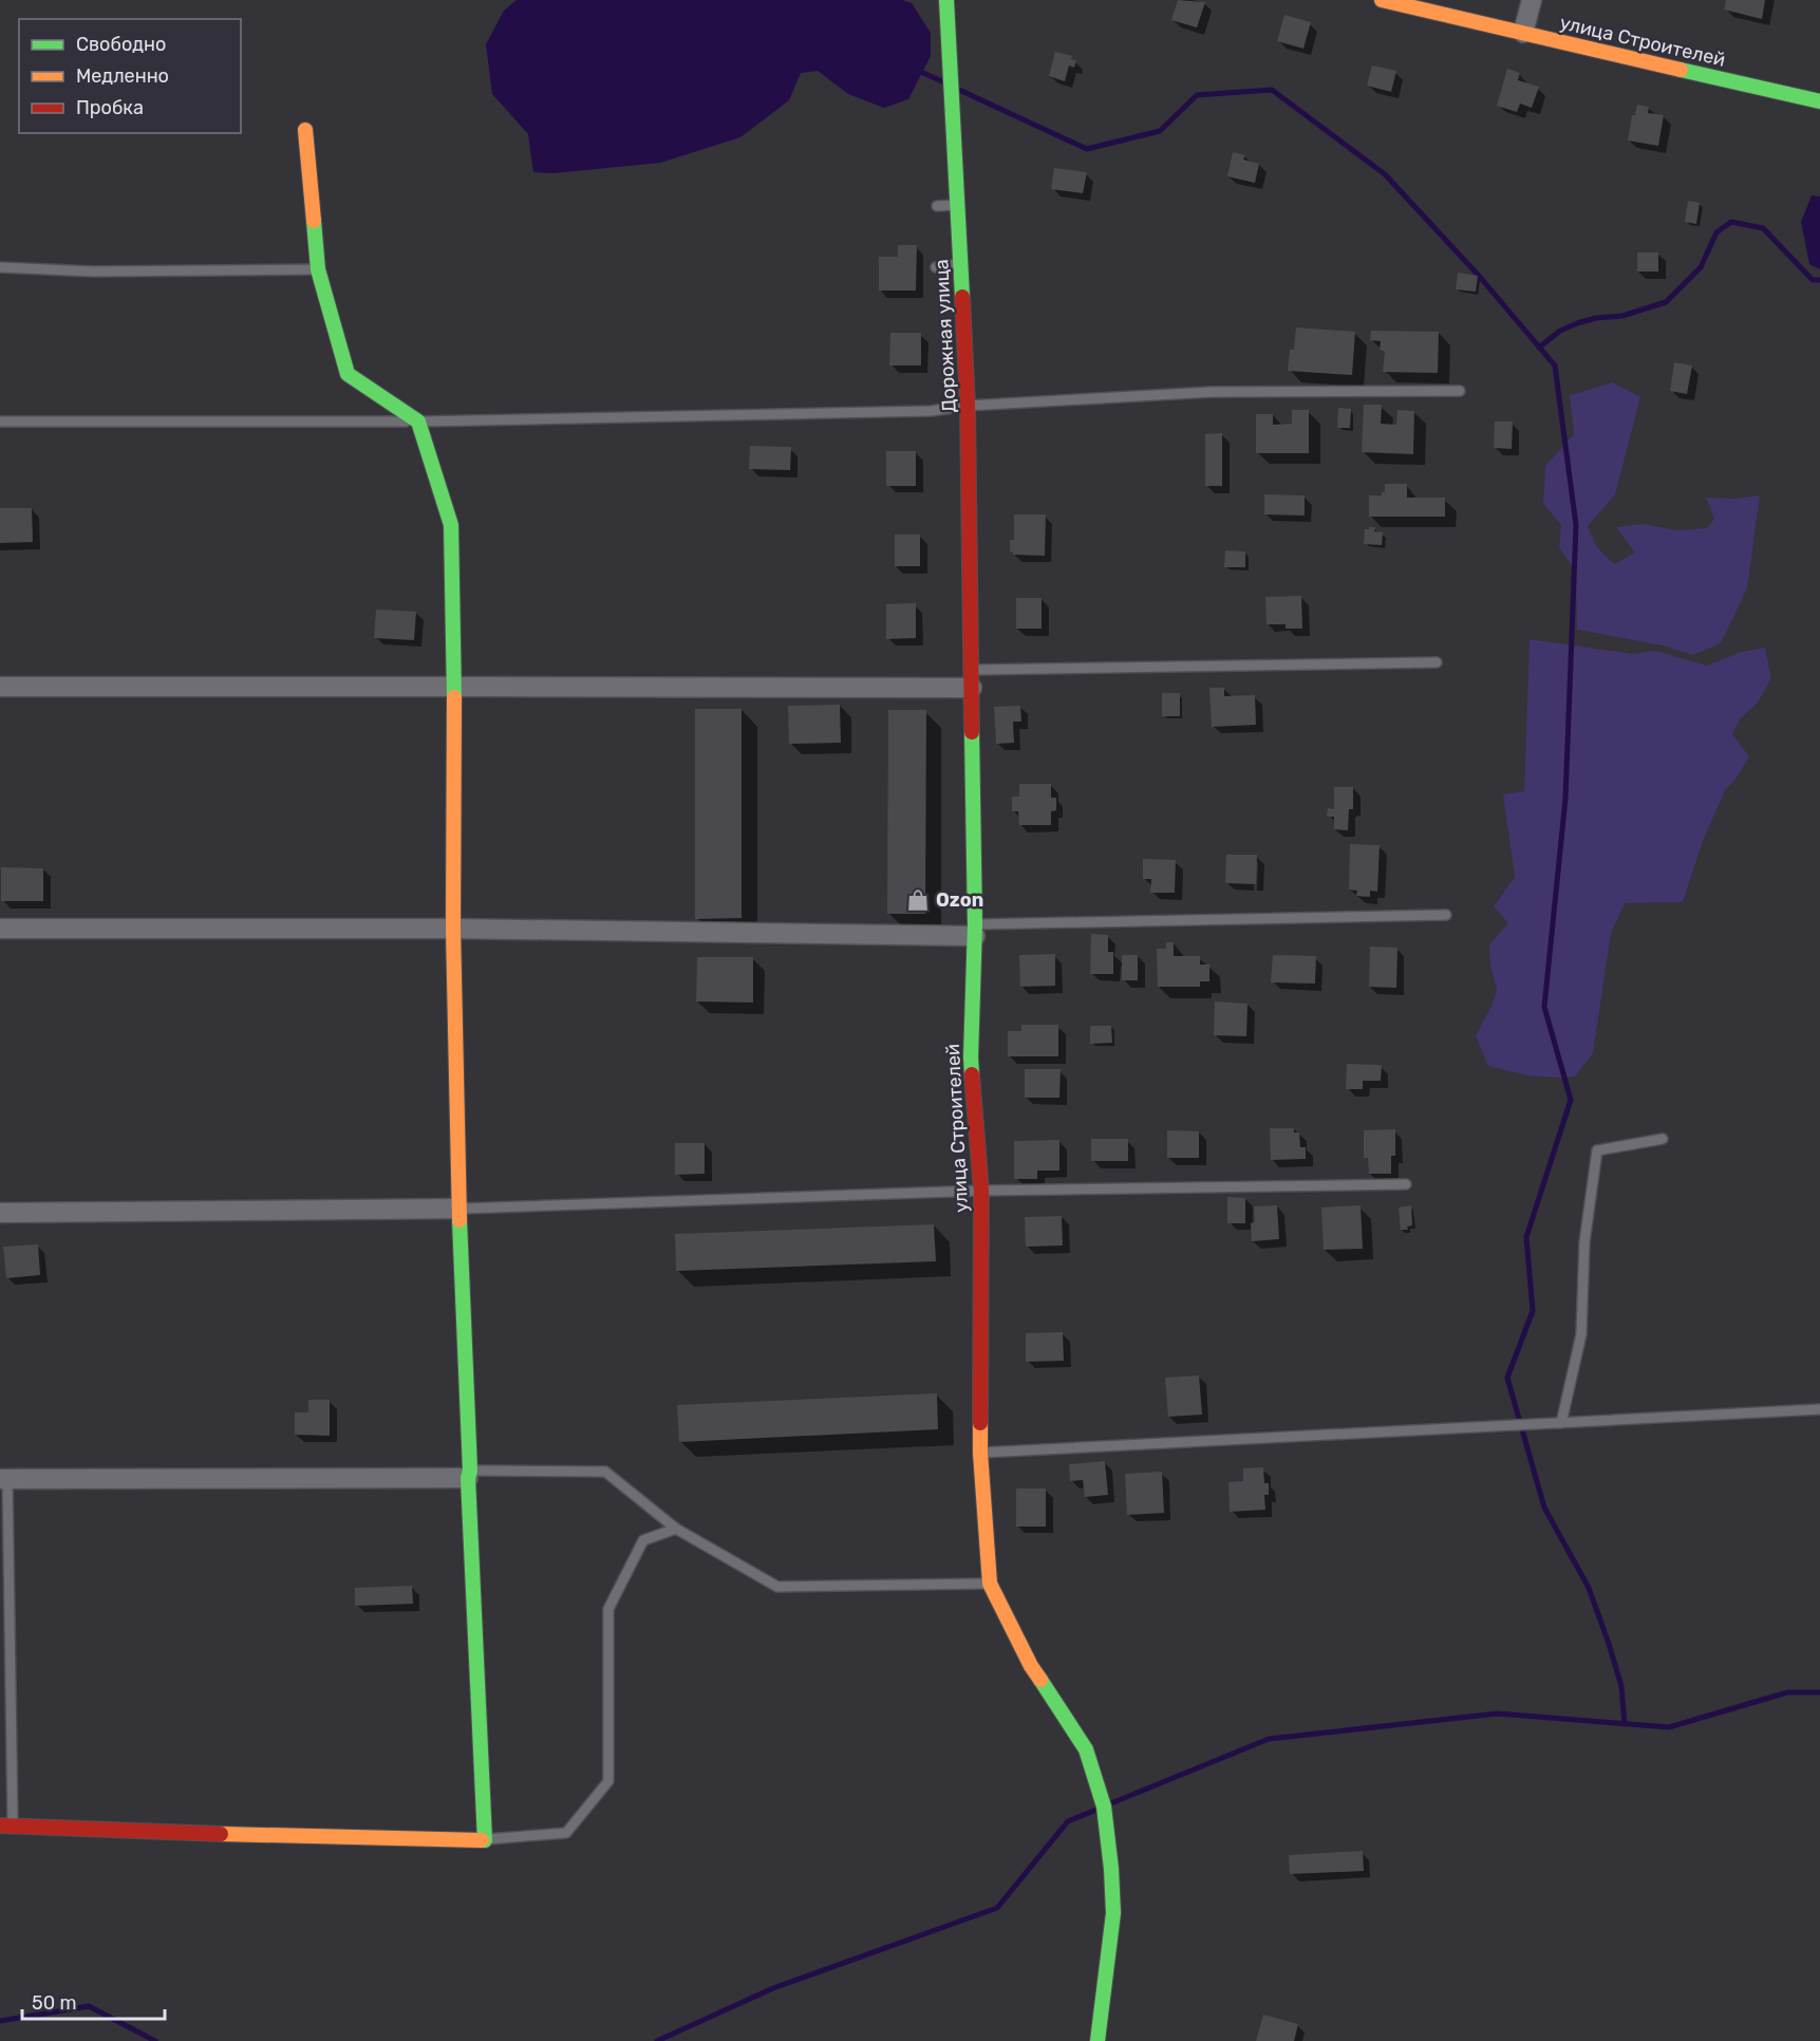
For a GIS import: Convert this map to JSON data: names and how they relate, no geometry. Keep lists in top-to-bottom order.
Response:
{
  "streets": {
    "street": ["улица Строителей", "Дорожная улица"]
  },
  "crossings": [
    ["улица Строителей", "Дорожная улица"]
  ],
  "places": {
    "shop": ["Ozon"]
  },
  "legend": ["Свободно", "Медленно", "Пробка"],
  "scale_bar": "50 m"
}
